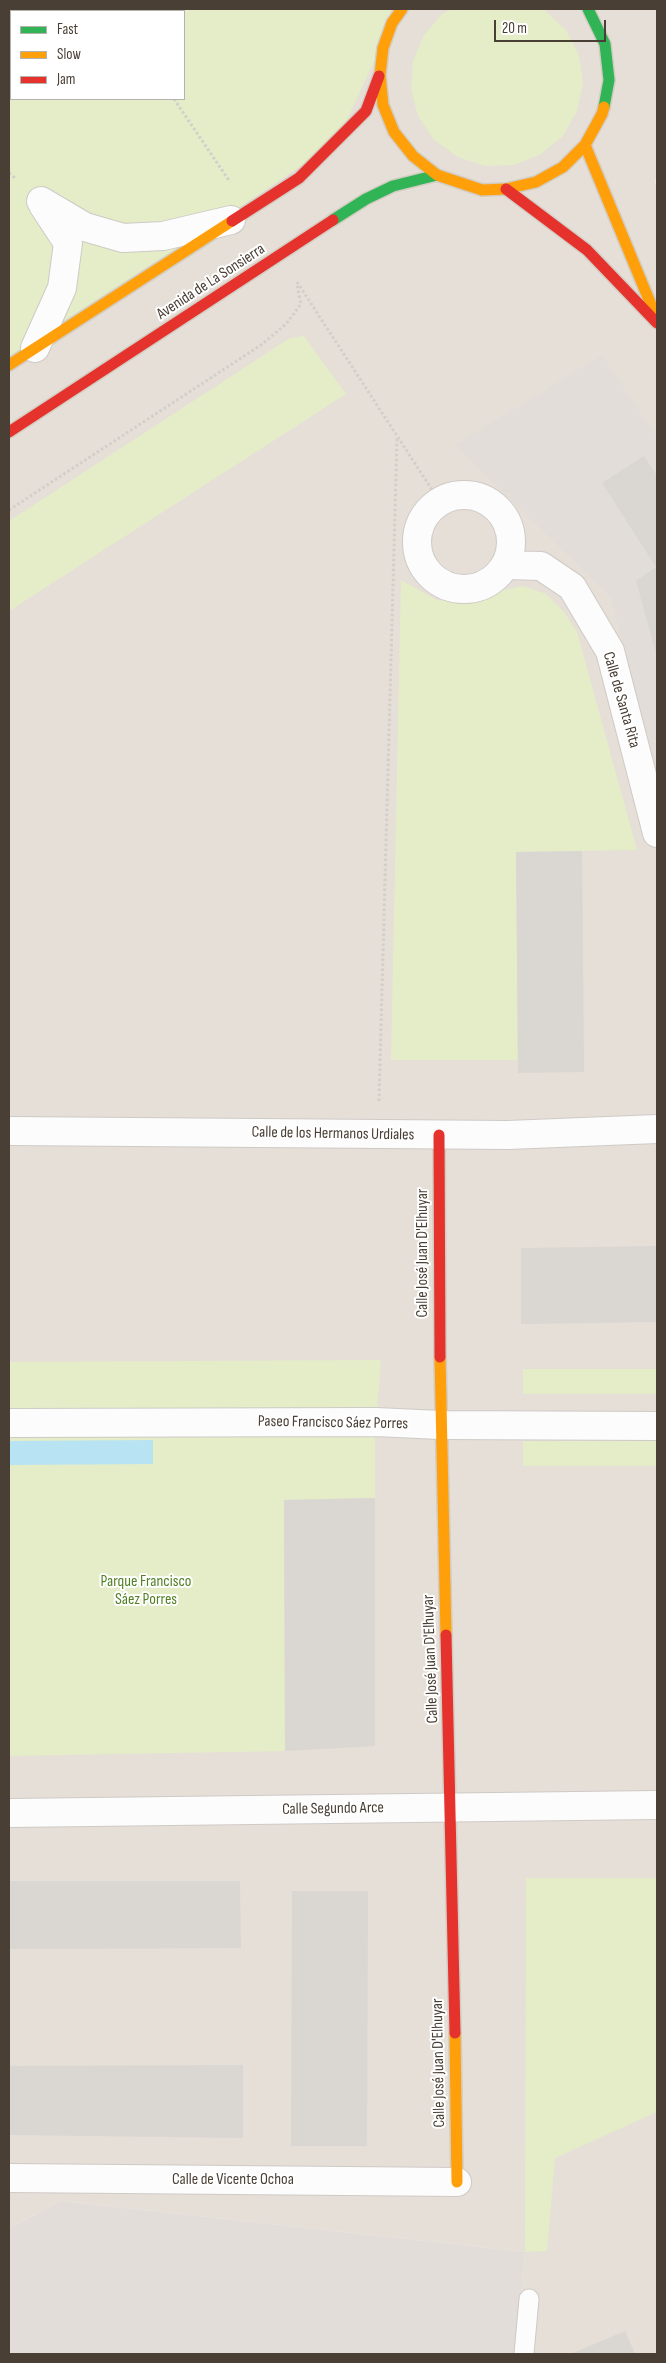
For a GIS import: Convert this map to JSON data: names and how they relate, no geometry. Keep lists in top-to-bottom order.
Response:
{
  "streets": {
    "main road": ["Avenida de La Sonsierra", "Calle José Juan D'Elhuyar"],
    "street": [
      "Calle de Santa Rita",
      "Calle de los Hermanos Urdiales",
      "Paseo Francisco Sáez Porres",
      "Calle Segundo Arce",
      "Calle de Vicente Ochoa"
    ]
  },
  "crossings": [
    ["Calle de los Hermanos Urdiales", "Calle José Juan D'Elhuyar"],
    ["Calle José Juan D'Elhuyar", "Paseo Francisco Sáez Porres"],
    ["Calle José Juan D'Elhuyar", "Calle Segundo Arce"],
    ["Calle José Juan D'Elhuyar", "Calle de Vicente Ochoa"]
  ],
  "parks": ["Parque Francisco Sáez Porres"],
  "legend": ["Fast", "Slow", "Jam"],
  "scale_bar": "20 m"
}
